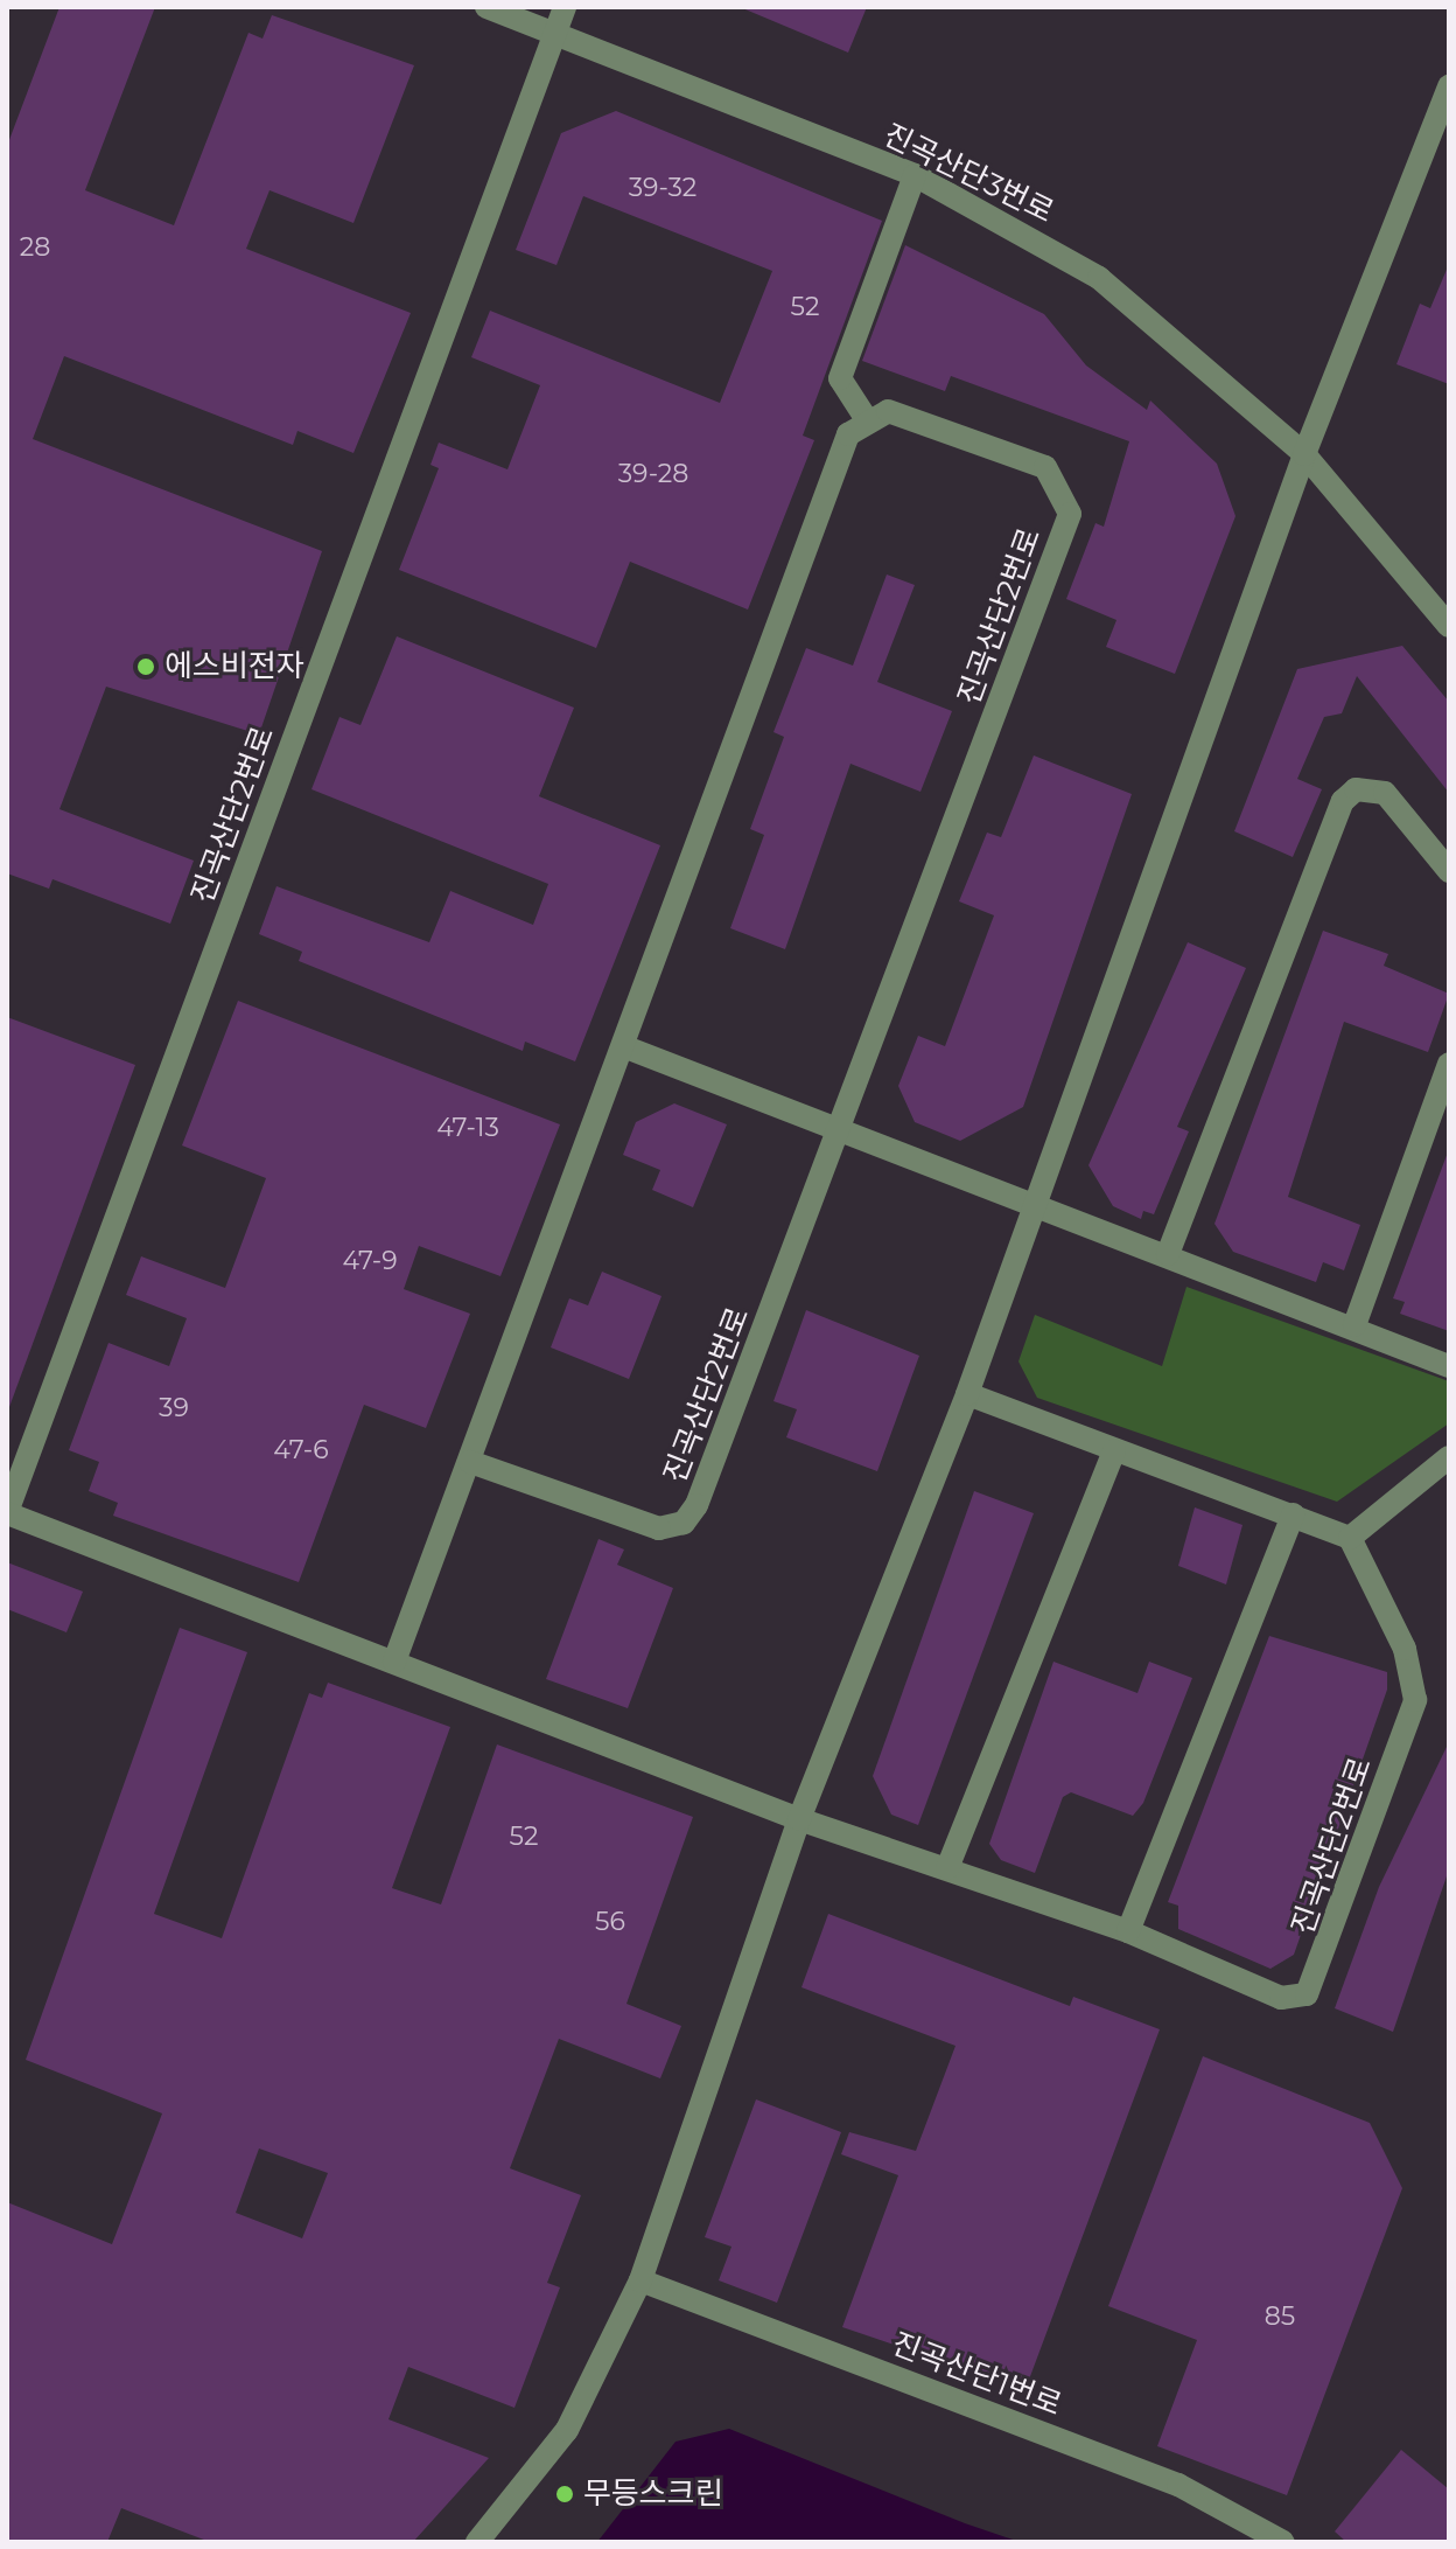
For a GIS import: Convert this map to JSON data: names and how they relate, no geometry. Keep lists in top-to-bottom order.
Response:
{
  "streets": {
    "street": ["진곡산단3번로", "진곡산단2번로", "진곡산단1번로"]
  },
  "crossings": [
    ["진곡산단3번로", "진곡산단2번로"]
  ],
  "places": ["에스비전자", "무등스크린"],
  "house_numbers": [
    "39-32",
    "28",
    "52",
    "39-28",
    "47-13",
    "47-9",
    "39",
    "47-6",
    "52",
    "56",
    "85"
  ]
}
